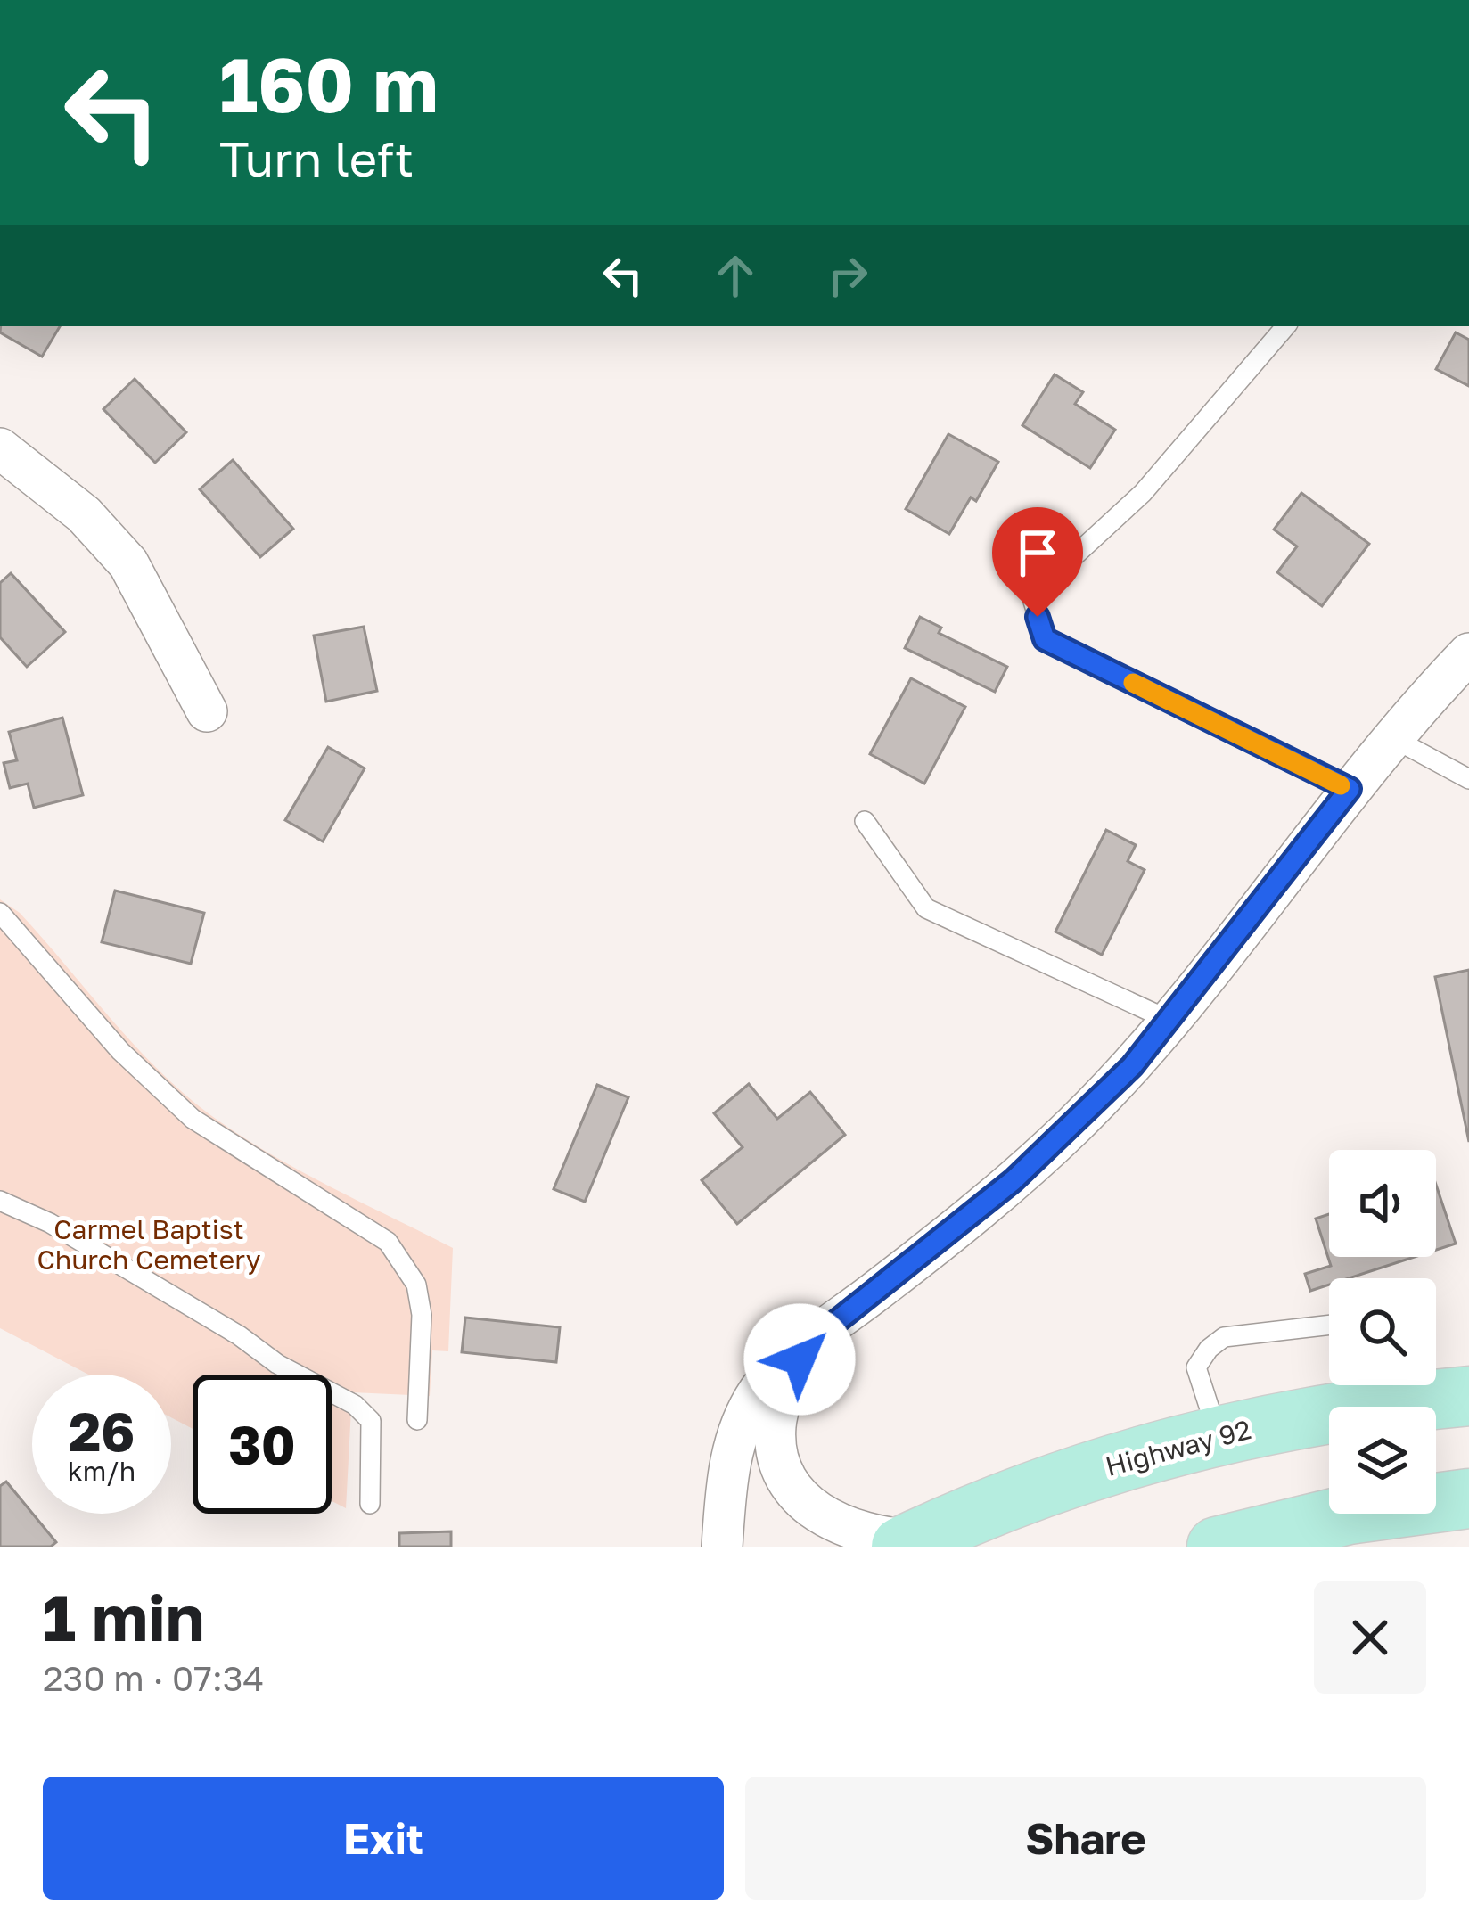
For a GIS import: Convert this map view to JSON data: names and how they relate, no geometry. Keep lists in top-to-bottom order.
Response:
{
  "streets": {
    "main road": ["Highway 92"]
  },
  "parks": ["Carmel Baptist Church Cemetery"],
  "page": {
    "turn": ["160 m", "Turn left"],
    "speed": "26 km/h",
    "limit": "30",
    "heading": ["1 min", "230 m · 07:34"],
    "buttons": ["Exit", "Share"]
  }
}
